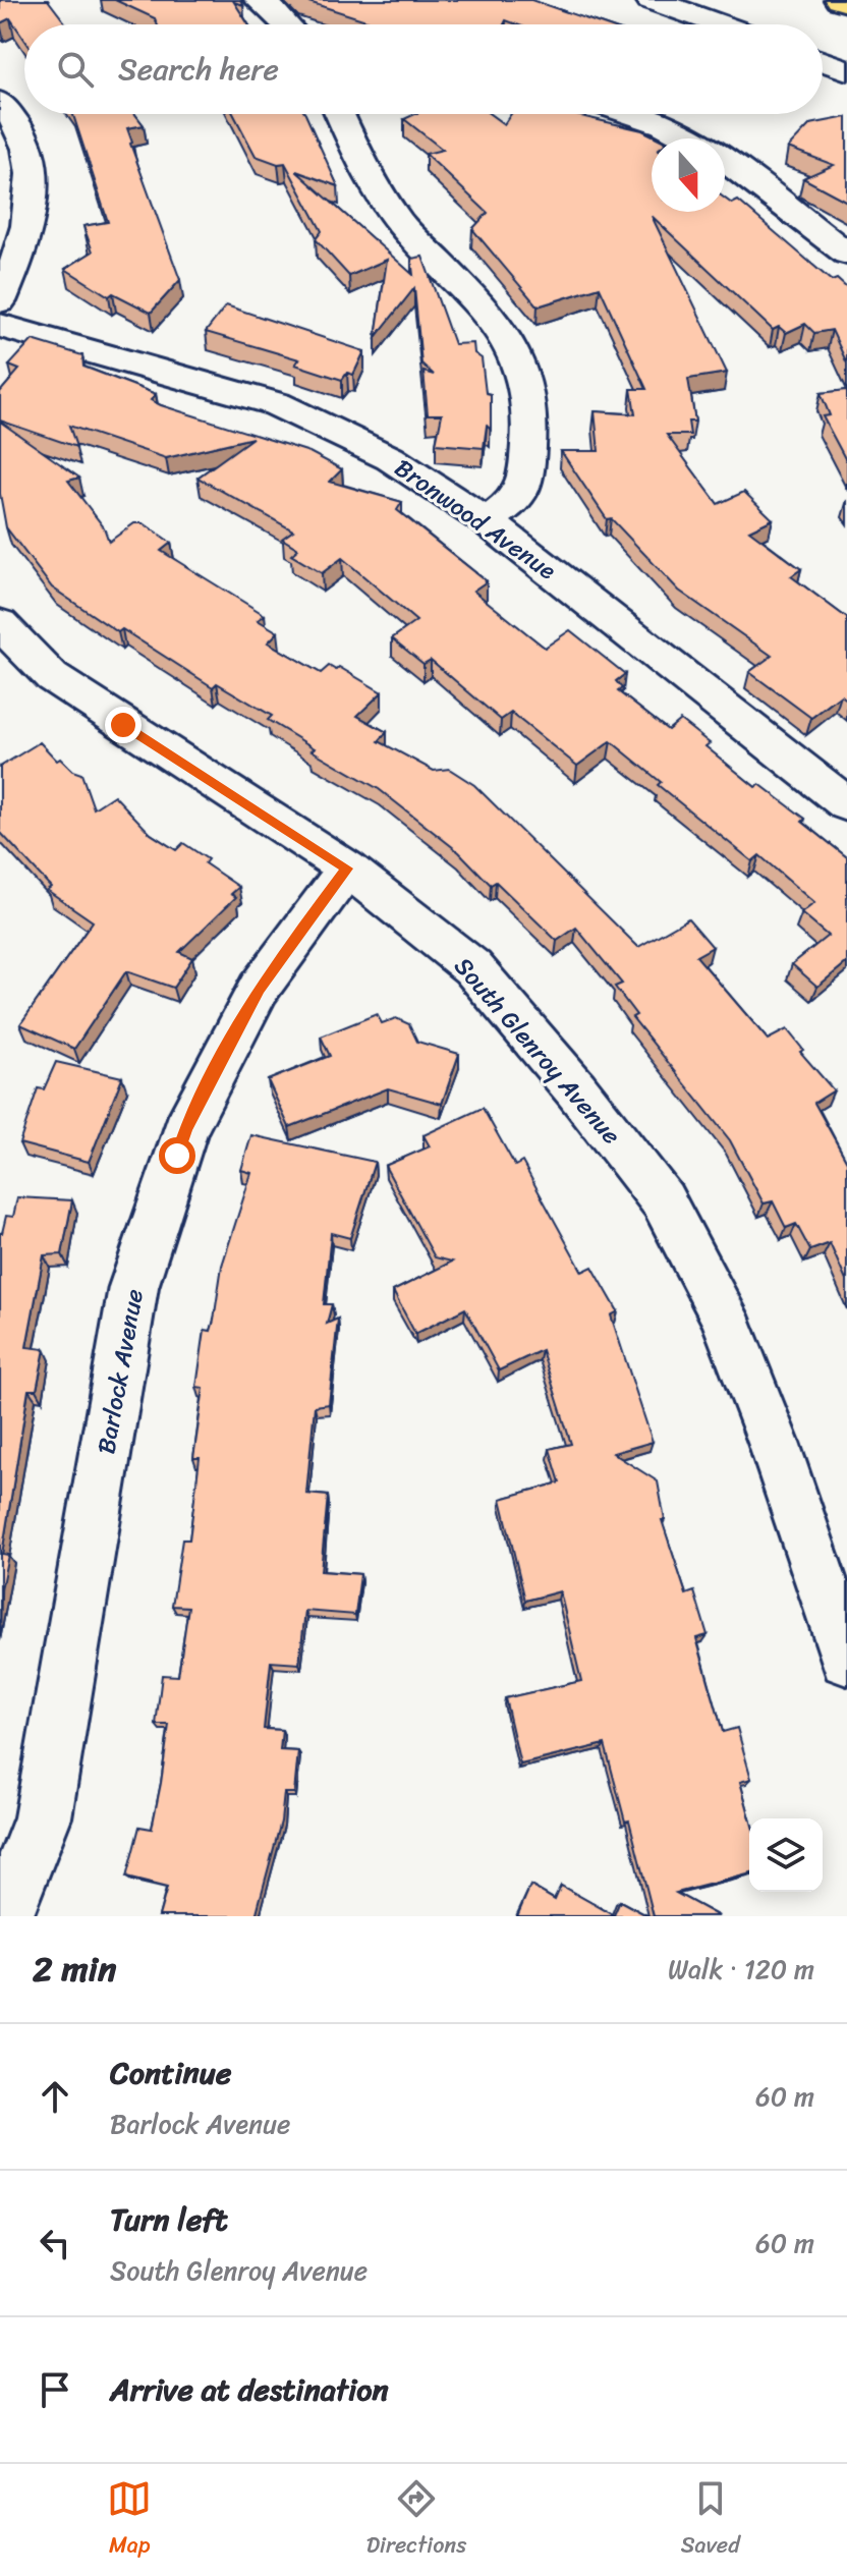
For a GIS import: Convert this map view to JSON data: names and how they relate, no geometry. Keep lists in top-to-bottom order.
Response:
{
  "streets": {
    "street": ["Bronwood Avenue", "South Glenroy Avenue", "Barlock Avenue"]
  },
  "crossings": [
    ["South Glenroy Avenue", "Barlock Avenue"]
  ],
  "north": "bottom",
  "page": {
    "search": "Search here",
    "heading": ["2 min", "Walk · 120 m"],
    "list": [
      ["Continue", "Barlock Avenue", "60 m"],
      ["Turn left", "South Glenroy Avenue", "60 m"],
      "Arrive at destination"
    ],
    "nav": ["Map", "Directions", "Saved"]
  }
}
